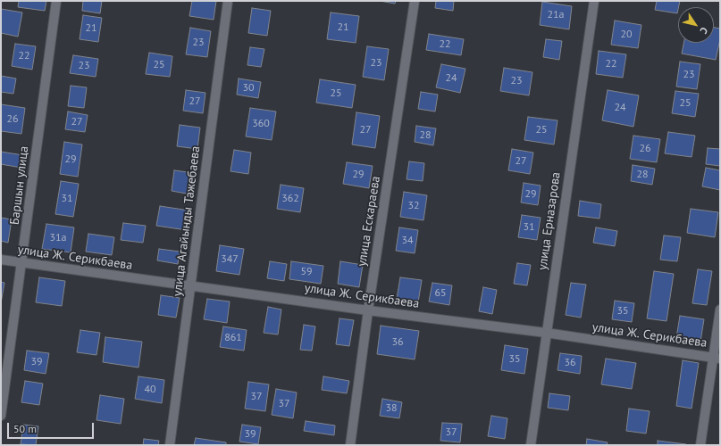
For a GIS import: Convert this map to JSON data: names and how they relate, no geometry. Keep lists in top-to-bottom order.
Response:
{
  "streets": {
    "street": [
      "Баршын улица",
      "улица Агайынды Тажебаева",
      "улица Ескараева",
      "улица Ерназарова",
      "улица Ж. Серикбаева"
    ]
  },
  "crossings": [
    ["Баршын улица", "улица Ж. Серикбаева"],
    ["улица Агайынды Тажебаева", "улица Ж. Серикбаева"],
    ["улица Ескараева", "улица Ж. Серикбаева"],
    ["улица Ерназарова", "улица Ж. Серикбаева"]
  ],
  "house_numbers": [
    "21а",
    "21",
    "21",
    "20",
    "23",
    "22",
    "22",
    "23",
    "22",
    "25",
    "23",
    "23",
    "24",
    "23",
    "30",
    "25",
    "27",
    "25",
    "24",
    "26",
    "27",
    "360",
    "27",
    "25",
    "28",
    "26",
    "29",
    "27",
    "29",
    "28",
    "29",
    "31",
    "362",
    "32",
    "31",
    "31а",
    "34",
    "347",
    "59",
    "65",
    "35",
    "861",
    "36",
    "35",
    "39",
    "36",
    "40",
    "37",
    "37",
    "38",
    "37",
    "39"
  ],
  "scale_bar": "50 m",
  "north": "bottom right"
}
